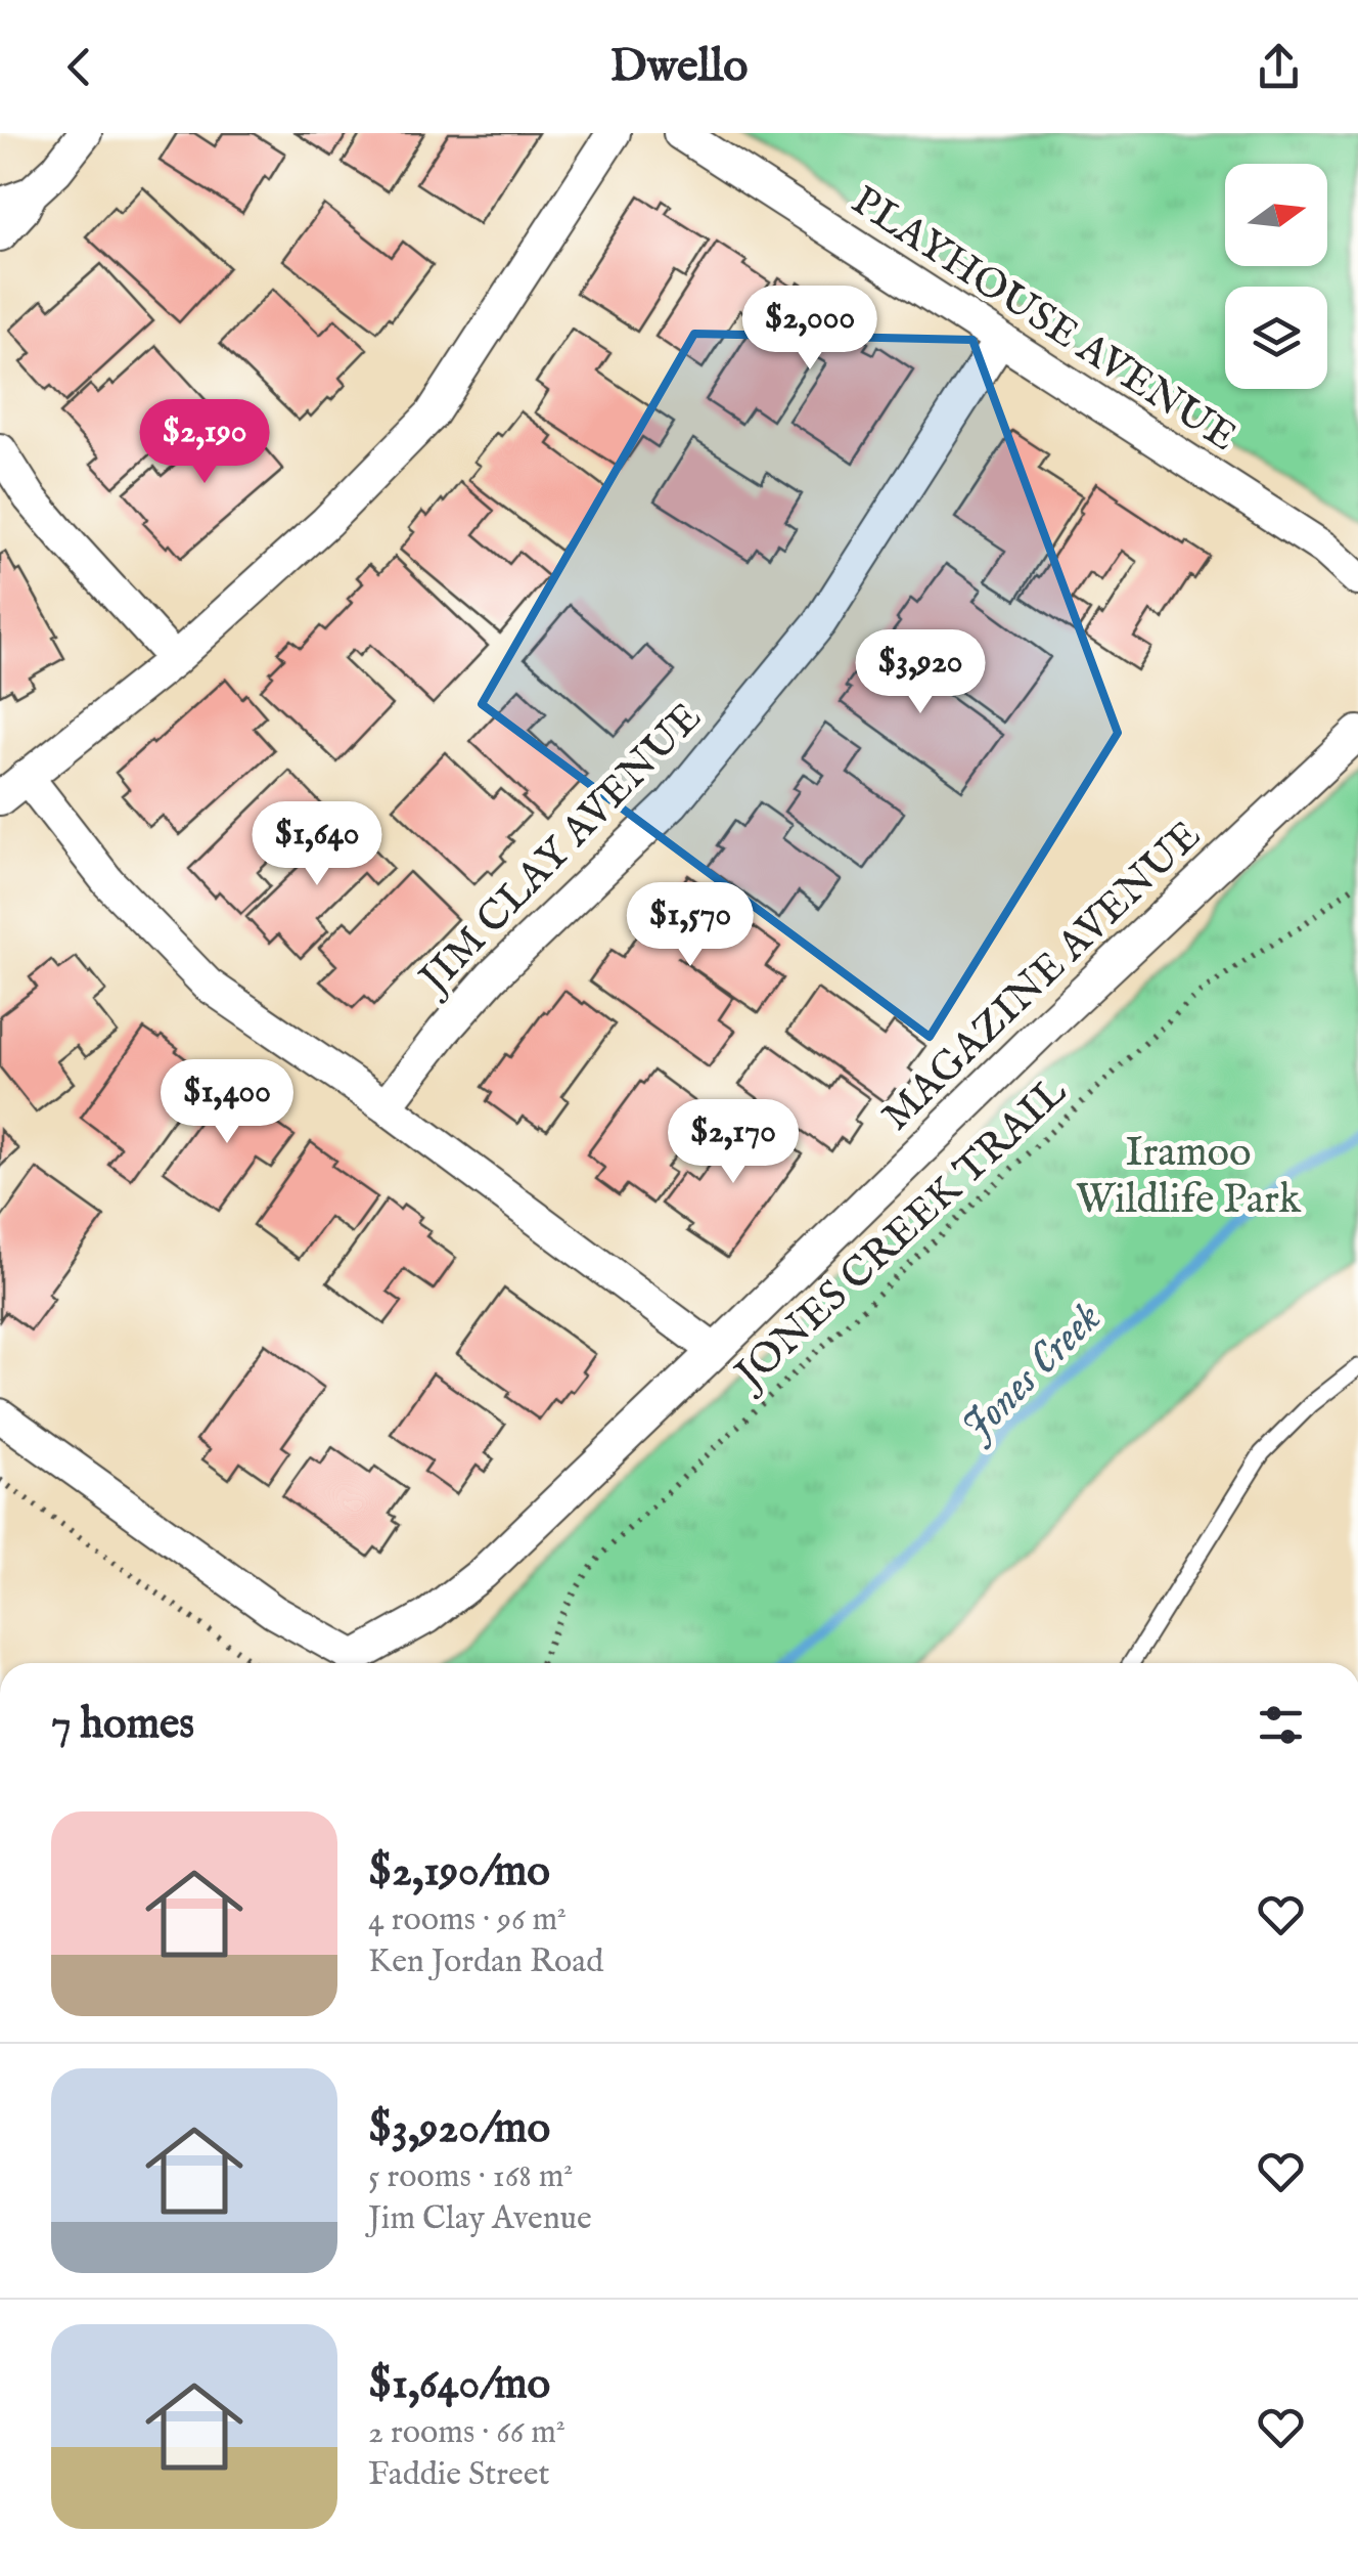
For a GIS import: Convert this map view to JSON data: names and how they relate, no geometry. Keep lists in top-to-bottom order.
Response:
{
  "streets": {
    "street": ["PLAYHOUSE AVENUE", "JIM CLAY AVENUE", "MAGAZINE AVENUE"],
    "path": ["JONES CREEK TRAIL"]
  },
  "crossings": [
    ["PLAYHOUSE AVENUE", "JIM CLAY AVENUE"]
  ],
  "water": ["Jones Creek"],
  "parks": ["Iramoo Wildlife Park"],
  "north": "right",
  "page": {
    "header": "Dwello",
    "price": [
      "$2,000",
      "$2,190",
      "$3,920",
      "$1,640",
      "$1,570",
      "$1,400",
      "$2,170"
    ],
    "heading": "7 homes",
    "list": [
      {
        "name": "$2,190/mo",
        "note": "4 rooms · 96 m² · Ken Jordan Road"
      },
      {
        "name": "$3,920/mo",
        "note": "5 rooms · 168 m² · Jim Clay Avenue"
      },
      {
        "name": "$1,640/mo",
        "note": "2 rooms · 66 m² · Faddie Street"
      }
    ]
  }
}
